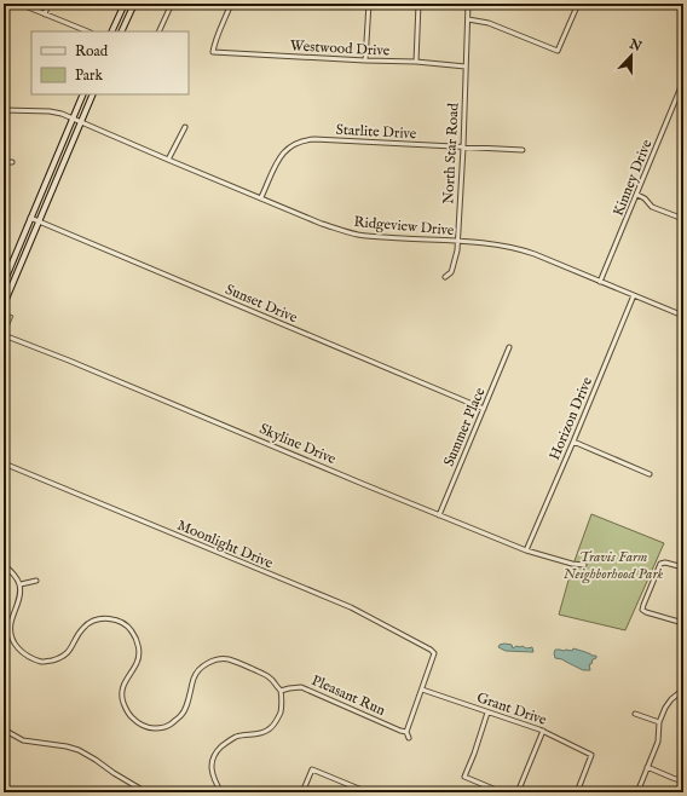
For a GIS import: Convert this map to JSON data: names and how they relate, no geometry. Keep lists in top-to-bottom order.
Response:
{
  "streets": {
    "street": [
      "Westwood Drive",
      "Starlite Drive",
      "North Star Road",
      "Kinney Drive",
      "Ridgeview Drive",
      "Sunset Drive",
      "Horizon Drive",
      "Summer Place",
      "Skyline Drive",
      "Moonlight Drive",
      "Pleasant Run",
      "Grant Drive"
    ]
  },
  "crossings": [
    ["Westwood Drive", "North Star Road"],
    ["Starlite Drive", "North Star Road"],
    ["Starlite Drive", "Ridgeview Drive"],
    ["North Star Road", "Ridgeview Drive"],
    ["Kinney Drive", "Ridgeview Drive"],
    ["Ridgeview Drive", "Horizon Drive"],
    ["Sunset Drive", "Summer Place"],
    ["Horizon Drive", "Skyline Drive"],
    ["Summer Place", "Skyline Drive"],
    ["Moonlight Drive", "Grant Drive"]
  ],
  "parks": ["Travis Farm Neighborhood Park"],
  "legend": ["Road", "Park"],
  "north": "top"
}
